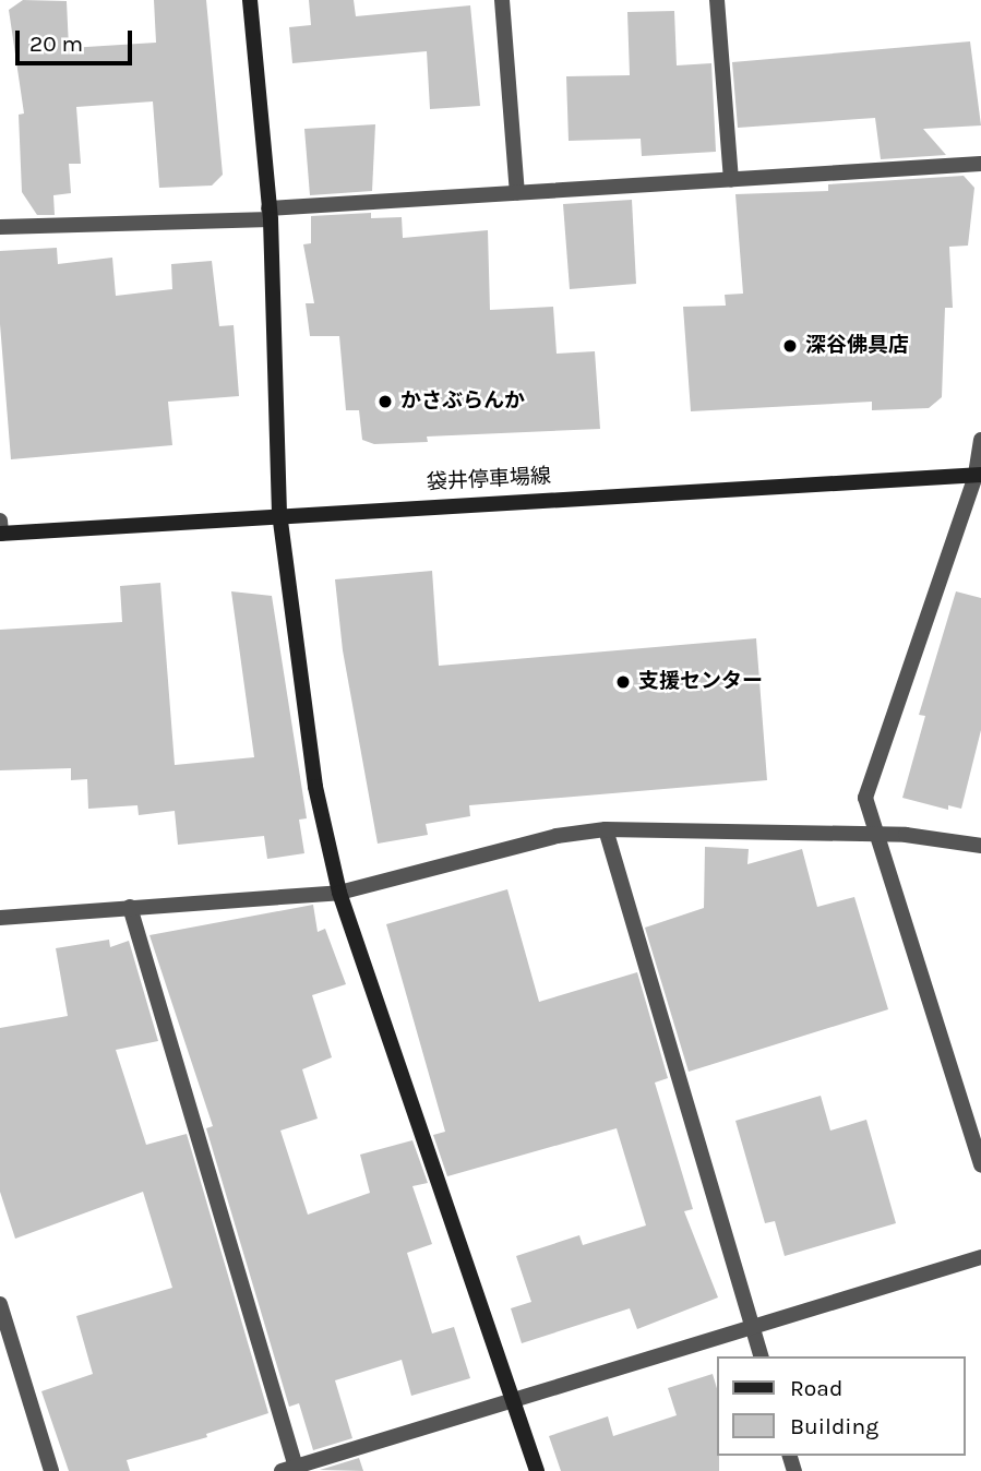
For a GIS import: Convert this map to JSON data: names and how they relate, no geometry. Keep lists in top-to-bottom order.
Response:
{
  "streets": {
    "street": ["袋井停車場線"]
  },
  "places": ["深谷佛具店", "かさぶらんか", "支援センター"],
  "legend": ["Road", "Building"],
  "scale_bar": "20 m"
}
